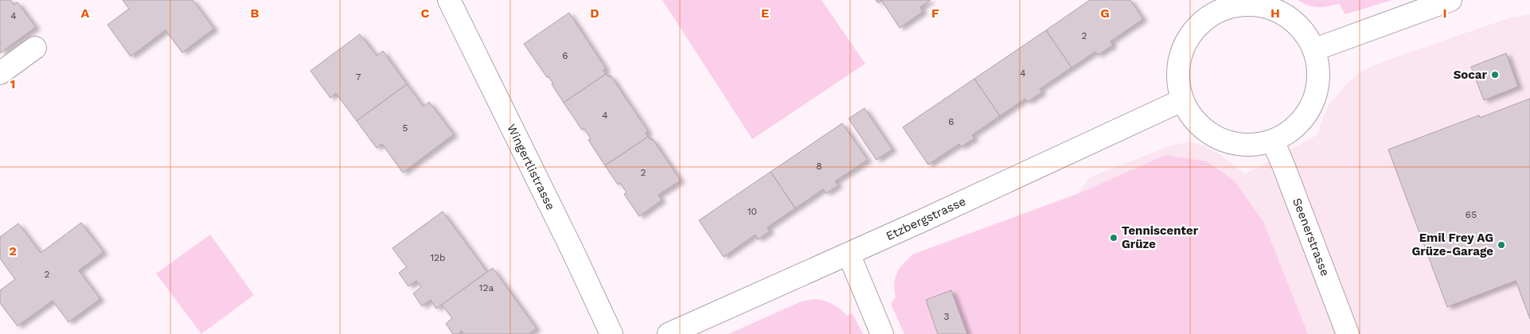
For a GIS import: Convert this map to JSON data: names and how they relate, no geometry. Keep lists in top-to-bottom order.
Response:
{
  "streets": {
    "street": ["Wingertlistrasse", "Etzbergstrasse", "Seenerstrasse"]
  },
  "crossings": [
    ["Etzbergstrasse", "Seenerstrasse"]
  ],
  "places": ["Socar", "Tenniscenter Grüze", "Emil Frey AG Grüze-Garage"],
  "house_numbers": [
    "4",
    "2",
    "6",
    "4",
    "7",
    "4",
    "6",
    "5",
    "8",
    "2",
    "10",
    "65",
    "12b",
    "2",
    "12a",
    "3"
  ],
  "grid": {
    "columns": [
      "A",
      "B",
      "C",
      "D",
      "E",
      "F",
      "G",
      "H",
      "I"
    ],
    "rows": ["1", "2"]
  }
}
